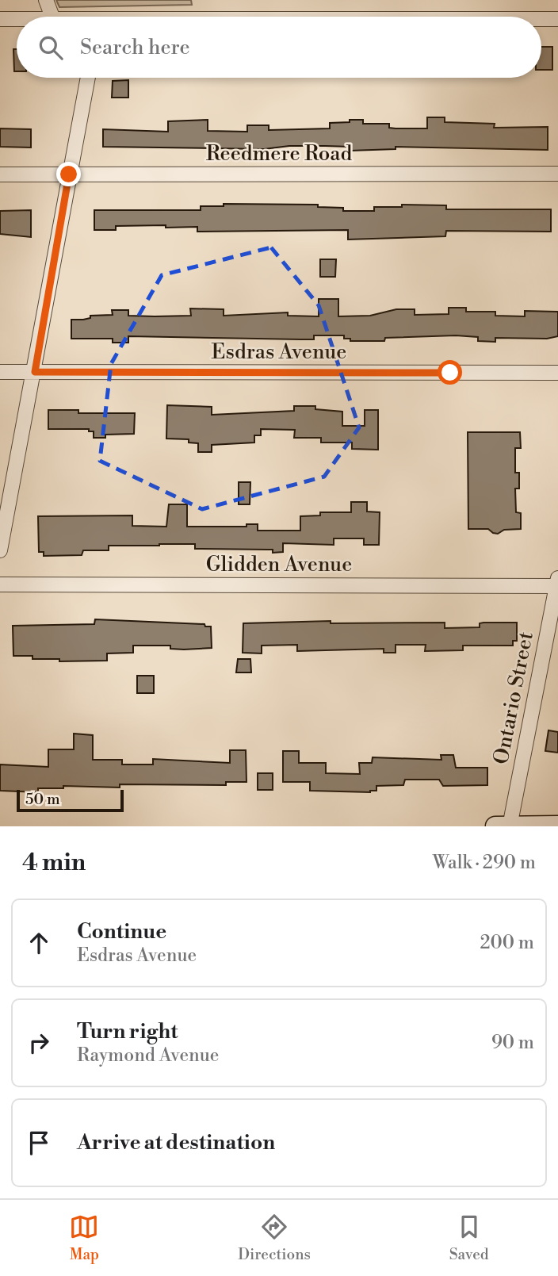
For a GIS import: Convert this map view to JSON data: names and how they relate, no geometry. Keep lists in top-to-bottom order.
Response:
{
  "streets": {
    "street": [
      "Reedmere Road",
      "Esdras Avenue",
      "Glidden Avenue",
      "Ontario Street"
    ]
  },
  "crossings": [
    ["Glidden Avenue", "Ontario Street"]
  ],
  "scale_bar": "50 m",
  "page": {
    "search": "Search here",
    "scale": "50 m",
    "heading": ["4 min", "Walk · 290 m"],
    "list": [
      ["Continue", "Esdras Avenue", "200 m"],
      ["Turn right", "Raymond Avenue", "90 m"],
      "Arrive at destination"
    ],
    "nav": ["Map", "Directions", "Saved"]
  }
}
